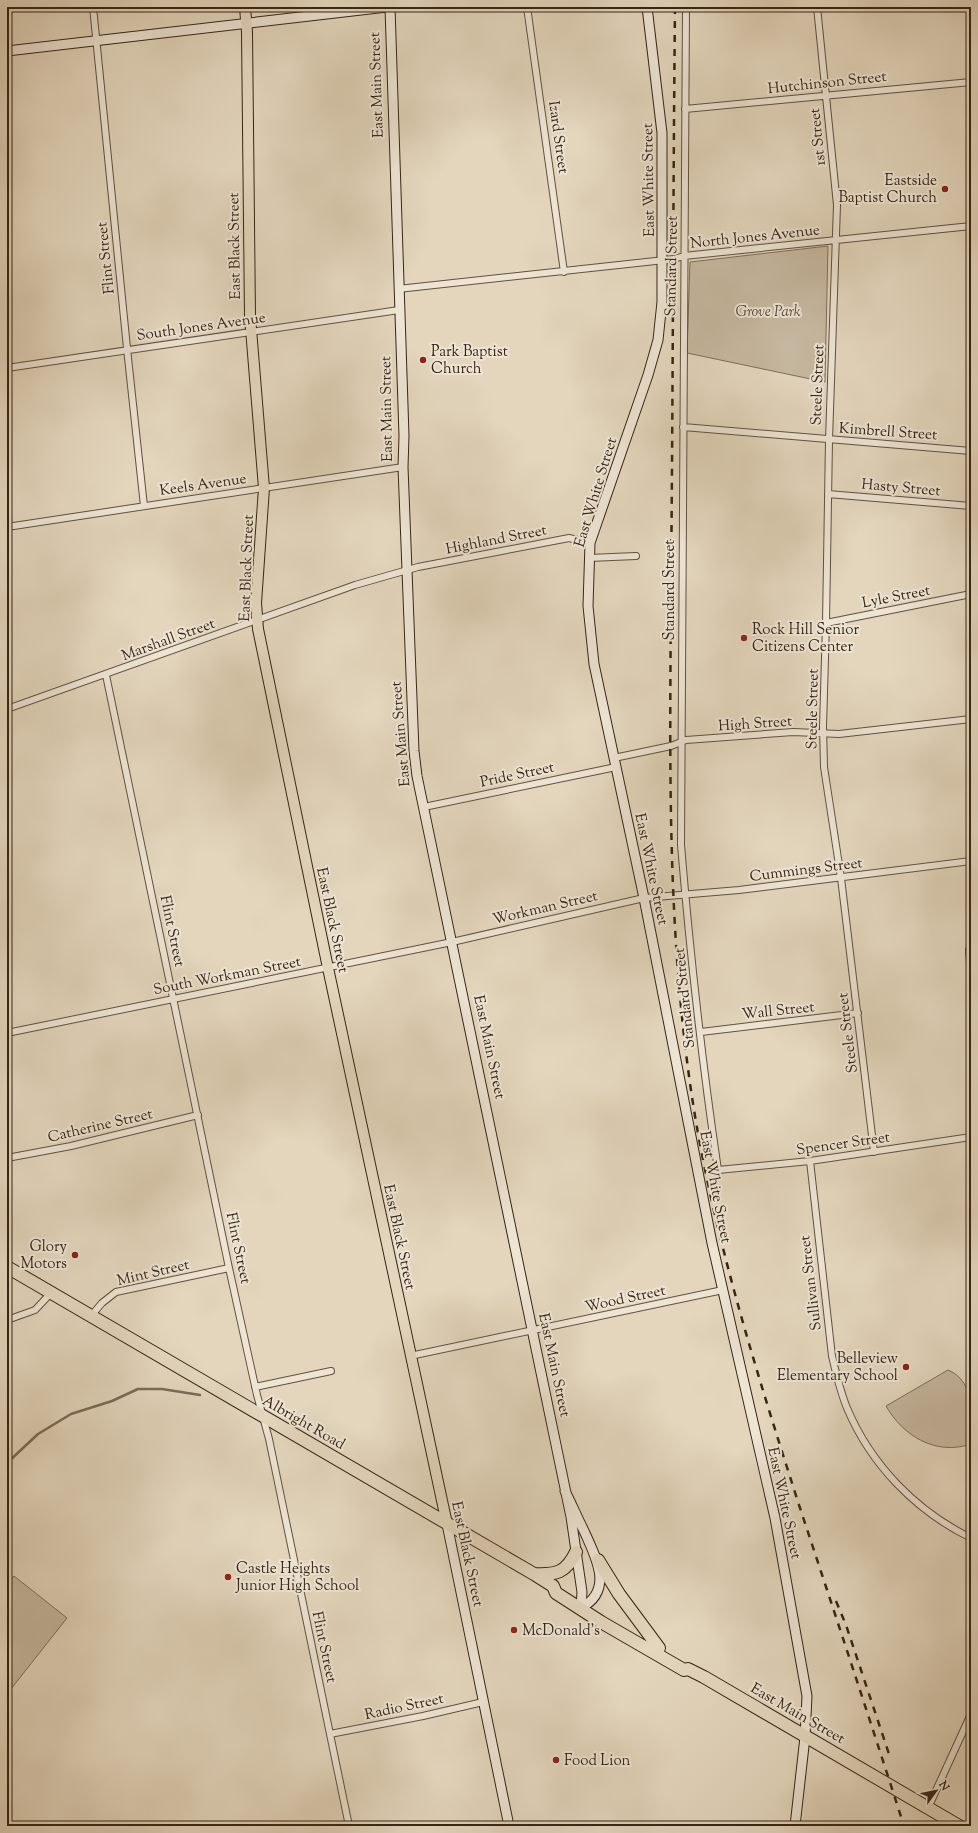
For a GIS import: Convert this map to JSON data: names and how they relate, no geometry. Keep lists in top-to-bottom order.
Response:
{
  "streets": {
    "highway": ["East Main Street", "Albright Road"],
    "main road": ["East Black Street"],
    "street": [
      "Hutchinson Street",
      "Izard Street",
      "1st Street",
      "East White Street",
      "North Jones Avenue",
      "Flint Street",
      "Standard Street",
      "South Jones Avenue",
      "Steele Street",
      "Kimbrell Street",
      "Keels Avenue",
      "Hasty Street",
      "Highland Street",
      "Lyle Street",
      "Marshall Street",
      "High Street",
      "Pride Street",
      "Cummings Street",
      "Workman Street",
      "South Workman Street",
      "Wall Street",
      "Catherine Street",
      "Spencer Street",
      "Mint Street",
      "Sullivan Street",
      "Wood Street",
      "Radio Street"
    ]
  },
  "crossings": [
    ["Hutchinson Street", "1st Street"],
    ["Hutchinson Street", "Standard Street"],
    ["East Main Street", "East White Street"],
    ["East Main Street", "North Jones Avenue"],
    ["East Main Street", "South Jones Avenue"],
    ["East Main Street", "Keels Avenue"],
    ["East Main Street", "Highland Street"],
    ["East Main Street", "Marshall Street"],
    ["East Main Street", "Pride Street"],
    ["East Main Street", "Workman Street"],
    ["East Main Street", "South Workman Street"],
    ["East Main Street", "Wood Street"],
    ["East Main Street", "Albright Road"],
    ["Izard Street", "North Jones Avenue"],
    ["1st Street", "North Jones Avenue"],
    ["1st Street", "Steele Street"],
    ["East White Street", "North Jones Avenue"],
    ["East White Street", "Highland Street"],
    ["East White Street", "High Street"],
    ["East White Street", "Pride Street"],
    ["East White Street", "Cummings Street"],
    ["East White Street", "Workman Street"],
    ["East White Street", "Wood Street"],
    ["North Jones Avenue", "Standard Street"],
    ["North Jones Avenue", "Steele Street"],
    ["East Black Street", "South Jones Avenue"],
    ["East Black Street", "Keels Avenue"],
    ["East Black Street", "Marshall Street"],
    ["East Black Street", "South Workman Street"],
    ["East Black Street", "Wood Street"],
    ["East Black Street", "Albright Road"],
    ["East Black Street", "Radio Street"],
    ["Flint Street", "South Jones Avenue"],
    ["Flint Street", "Keels Avenue"],
    ["Flint Street", "Marshall Street"],
    ["Flint Street", "South Workman Street"],
    ["Flint Street", "Catherine Street"],
    ["Flint Street", "Mint Street"],
    ["Flint Street", "Albright Road"],
    ["Flint Street", "Radio Street"],
    ["Standard Street", "Kimbrell Street"],
    ["Standard Street", "High Street"],
    ["Standard Street", "Cummings Street"],
    ["Standard Street", "Wall Street"],
    ["Standard Street", "Spencer Street"],
    ["Steele Street", "Kimbrell Street"],
    ["Steele Street", "Hasty Street"],
    ["Steele Street", "Lyle Street"],
    ["Steele Street", "High Street"],
    ["Steele Street", "Cummings Street"],
    ["Steele Street", "Wall Street"],
    ["Steele Street", "Spencer Street"],
    ["Highland Street", "Marshall Street"],
    ["High Street", "Pride Street"],
    ["Cummings Street", "Workman Street"],
    ["Workman Street", "South Workman Street"],
    ["Spencer Street", "Sullivan Street"],
    ["Mint Street", "Albright Road"]
  ],
  "parks": ["Grove Park"],
  "places": [
    "Eastside Baptist Church",
    "Park Baptist Church",
    "Rock Hill Senior Citizens Center",
    "Glory Motors",
    "Belleview Elementary School",
    "Castle Heights Junior High School",
    "McDonald's",
    "Food Lion"
  ],
  "north": "top right"
}
